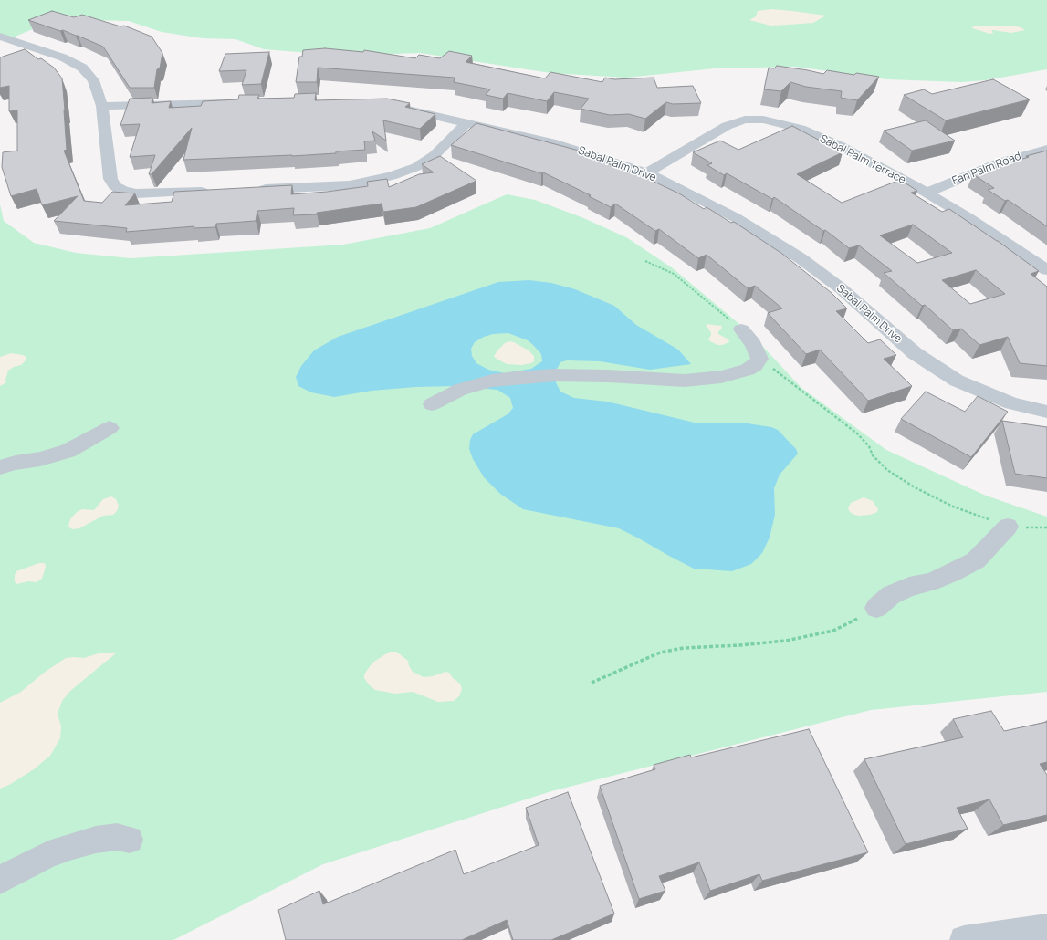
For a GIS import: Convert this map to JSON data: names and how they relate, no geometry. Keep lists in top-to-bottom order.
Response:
{
  "streets": {
    "street": ["Sabal Palm Terrace", "Sabal Palm Drive", "Fan Palm Road"]
  },
  "crossings": [
    ["Sabal Palm Terrace", "Sabal Palm Drive"],
    ["Sabal Palm Terrace", "Fan Palm Road"]
  ]
}
